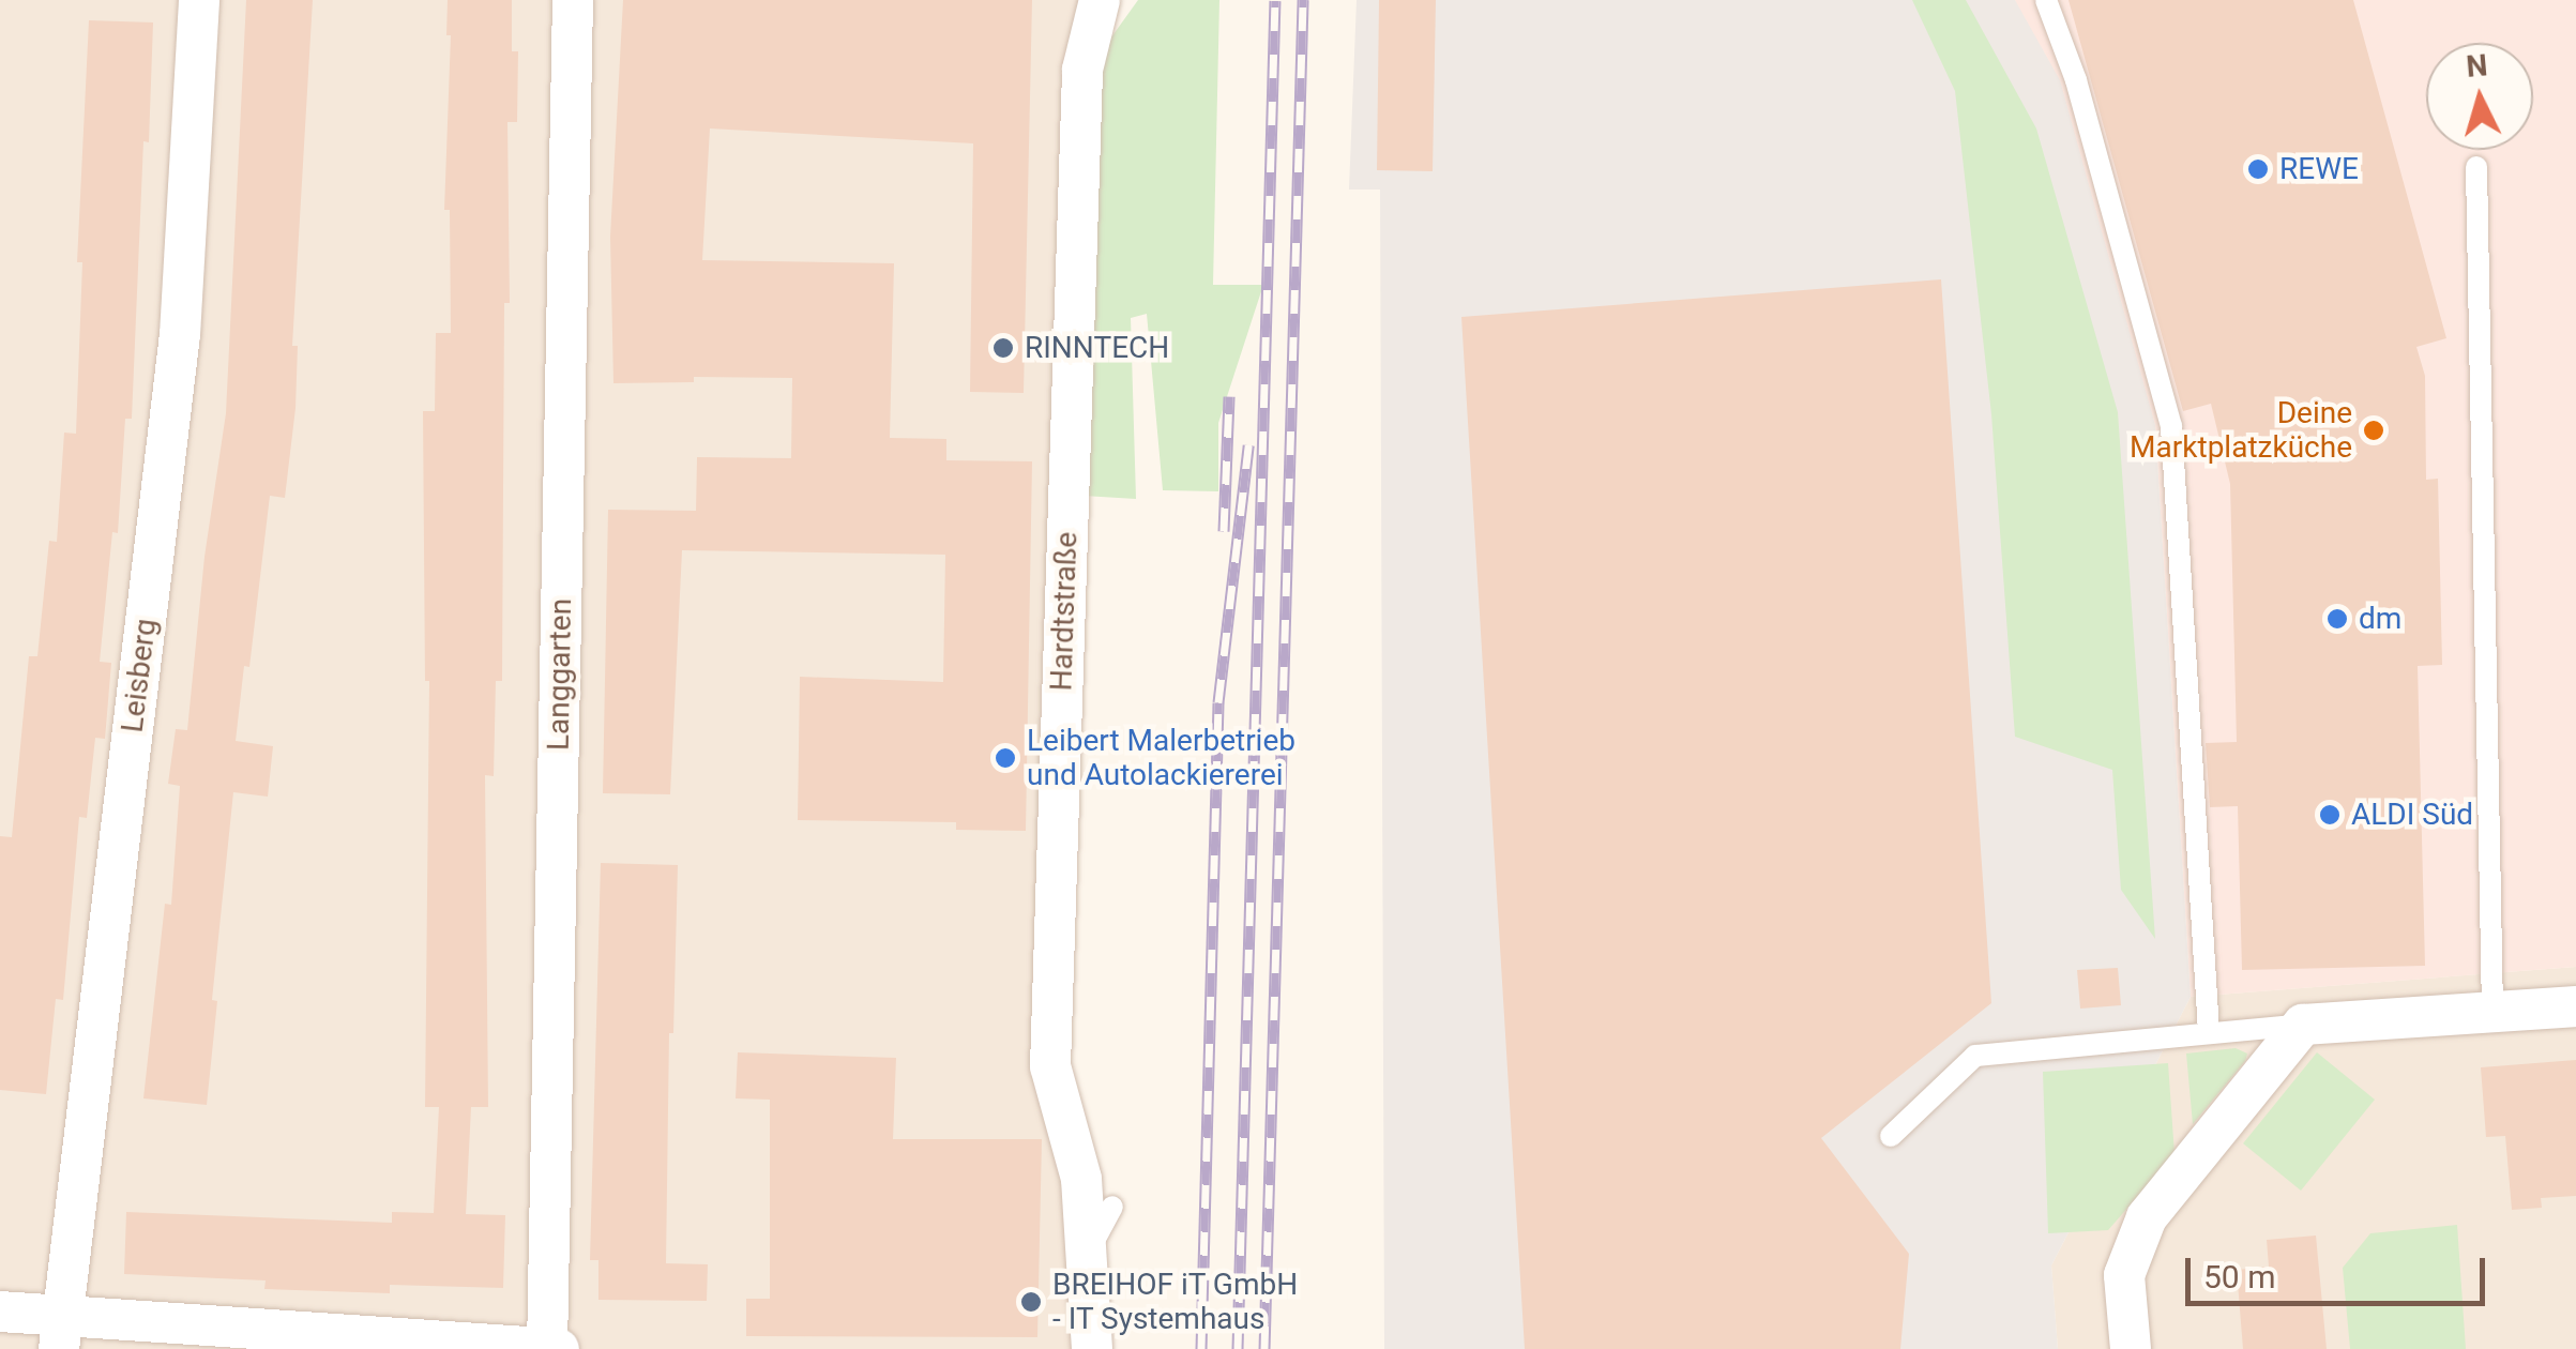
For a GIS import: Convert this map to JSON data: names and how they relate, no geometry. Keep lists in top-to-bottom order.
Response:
{
  "streets": {
    "street": ["Hardtstraße", "Langgarten", "Leisberg"]
  },
  "places": [
    "REWE",
    "RINNTECH",
    "Deine Marktplatzküche",
    "dm",
    "Leibert Malerbetrieb und Autolackiererei",
    "ALDI Süd",
    "BREIHOF iT GmbH - IT Systemhaus"
  ],
  "scale_bar": "50 m",
  "north": "top"
}
